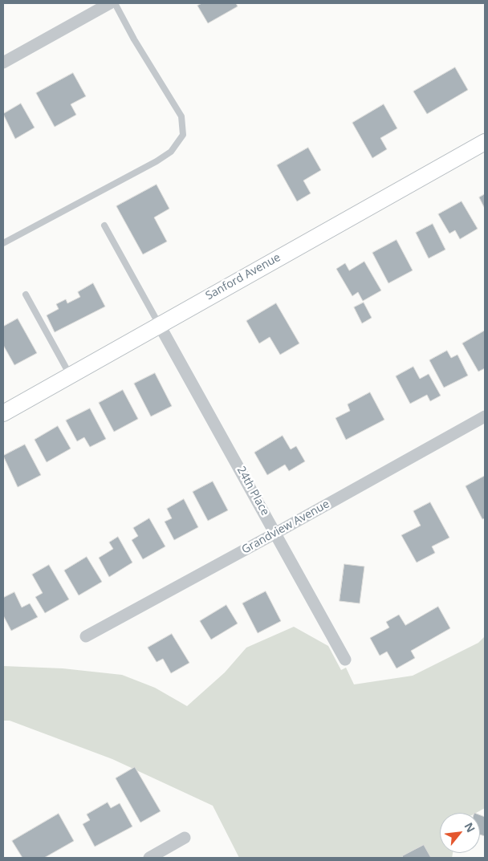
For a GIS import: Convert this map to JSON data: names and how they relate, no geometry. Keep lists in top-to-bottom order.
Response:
{
  "streets": {
    "main road": ["Sanford Avenue"],
    "street": ["24th Place", "Grandview Avenue"]
  },
  "crossings": [
    ["Sanford Avenue", "24th Place"],
    ["24th Place", "Grandview Avenue"]
  ],
  "north": "top right"
}
